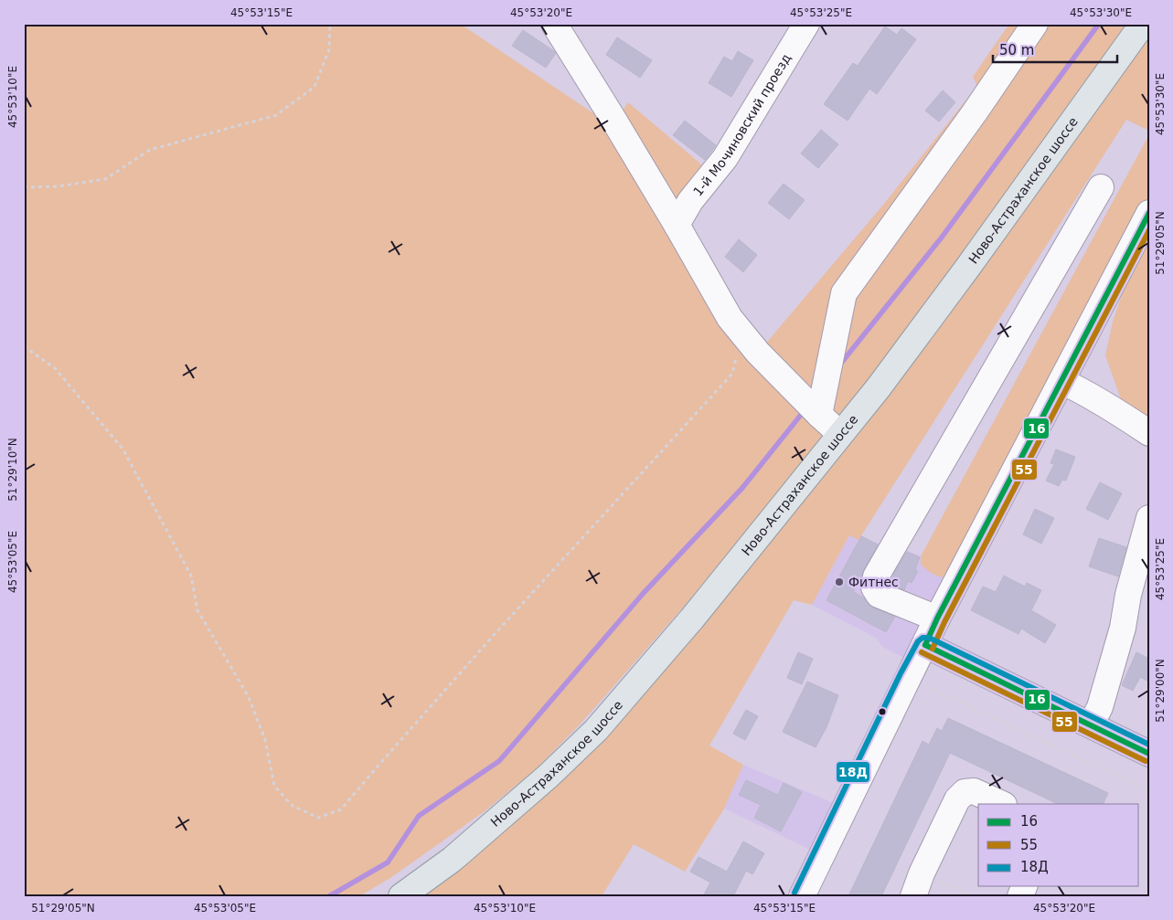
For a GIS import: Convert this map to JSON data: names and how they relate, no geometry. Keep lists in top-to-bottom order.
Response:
{
  "streets": {
    "main road": ["Ново-Астраханское шоссе"],
    "street": ["1-й Мочиновский проезд"]
  },
  "places": ["Фитнес"],
  "lines": ["transit line 16", "transit line 55", "transit line 18Д"],
  "legend": ["16", "55", "18Д"],
  "scale_bar": "50 m",
  "coordinates": [
    "45°53'15\"E",
    "45°53'20\"E",
    "45°53'25\"E",
    "45°53'30\"E",
    "45°53'10\"E",
    "51°29'05\"N",
    "51°29'10\"N",
    "45°53'05\"E",
    "51°29'00\"N"
  ]
}
